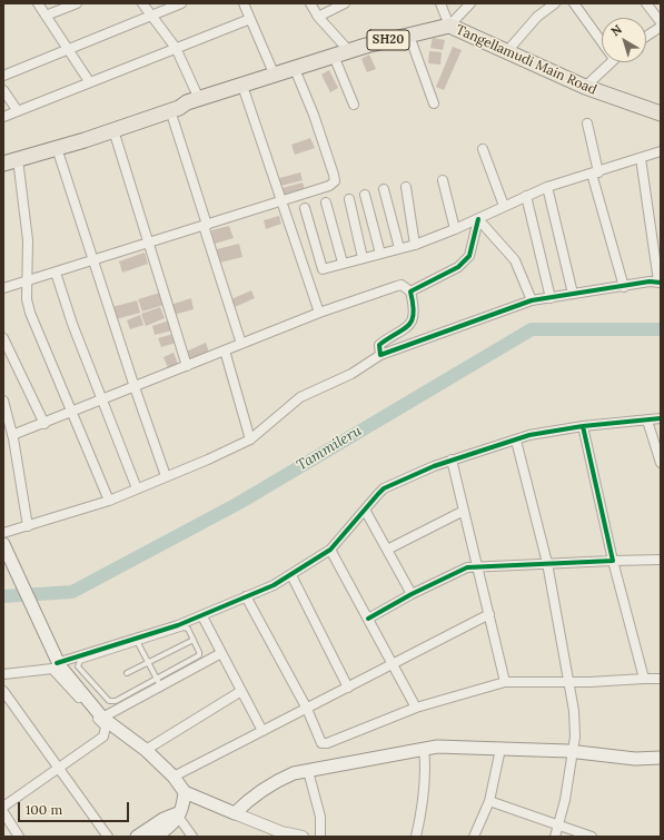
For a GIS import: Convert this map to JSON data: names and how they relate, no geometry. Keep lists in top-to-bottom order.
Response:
{
  "streets": {
    "main road": ["SH20", "Tangellamudi Main Road"]
  },
  "crossings": [
    ["SH20", "Tangellamudi Main Road"]
  ],
  "water": ["Tammileru"],
  "scale_bar": "100 m",
  "north": "top left"
}
